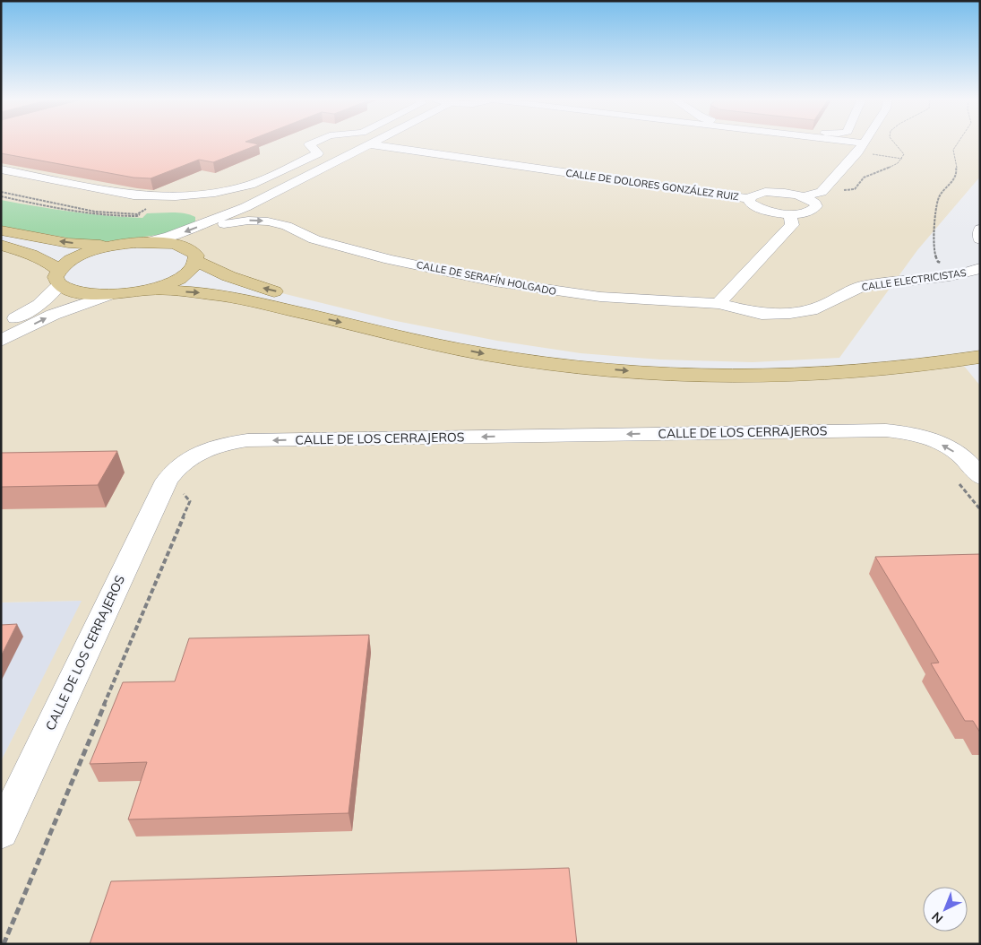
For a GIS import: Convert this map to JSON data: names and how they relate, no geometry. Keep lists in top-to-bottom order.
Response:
{
  "streets": {
    "street": [
      "CALLE DE DOLORES GONZÁLEZ RUIZ",
      "CALLE DE SERAFÍN HOLGADO",
      "CALLE ELECTRICISTAS",
      "CALLE DE LOS CERRAJEROS"
    ]
  },
  "crossings": [
    ["CALLE DE SERAFÍN HOLGADO", "CALLE ELECTRICISTAS"]
  ],
  "one_way": ["CALLE DE LOS CERRAJEROS"],
  "north": "bottom left"
}
